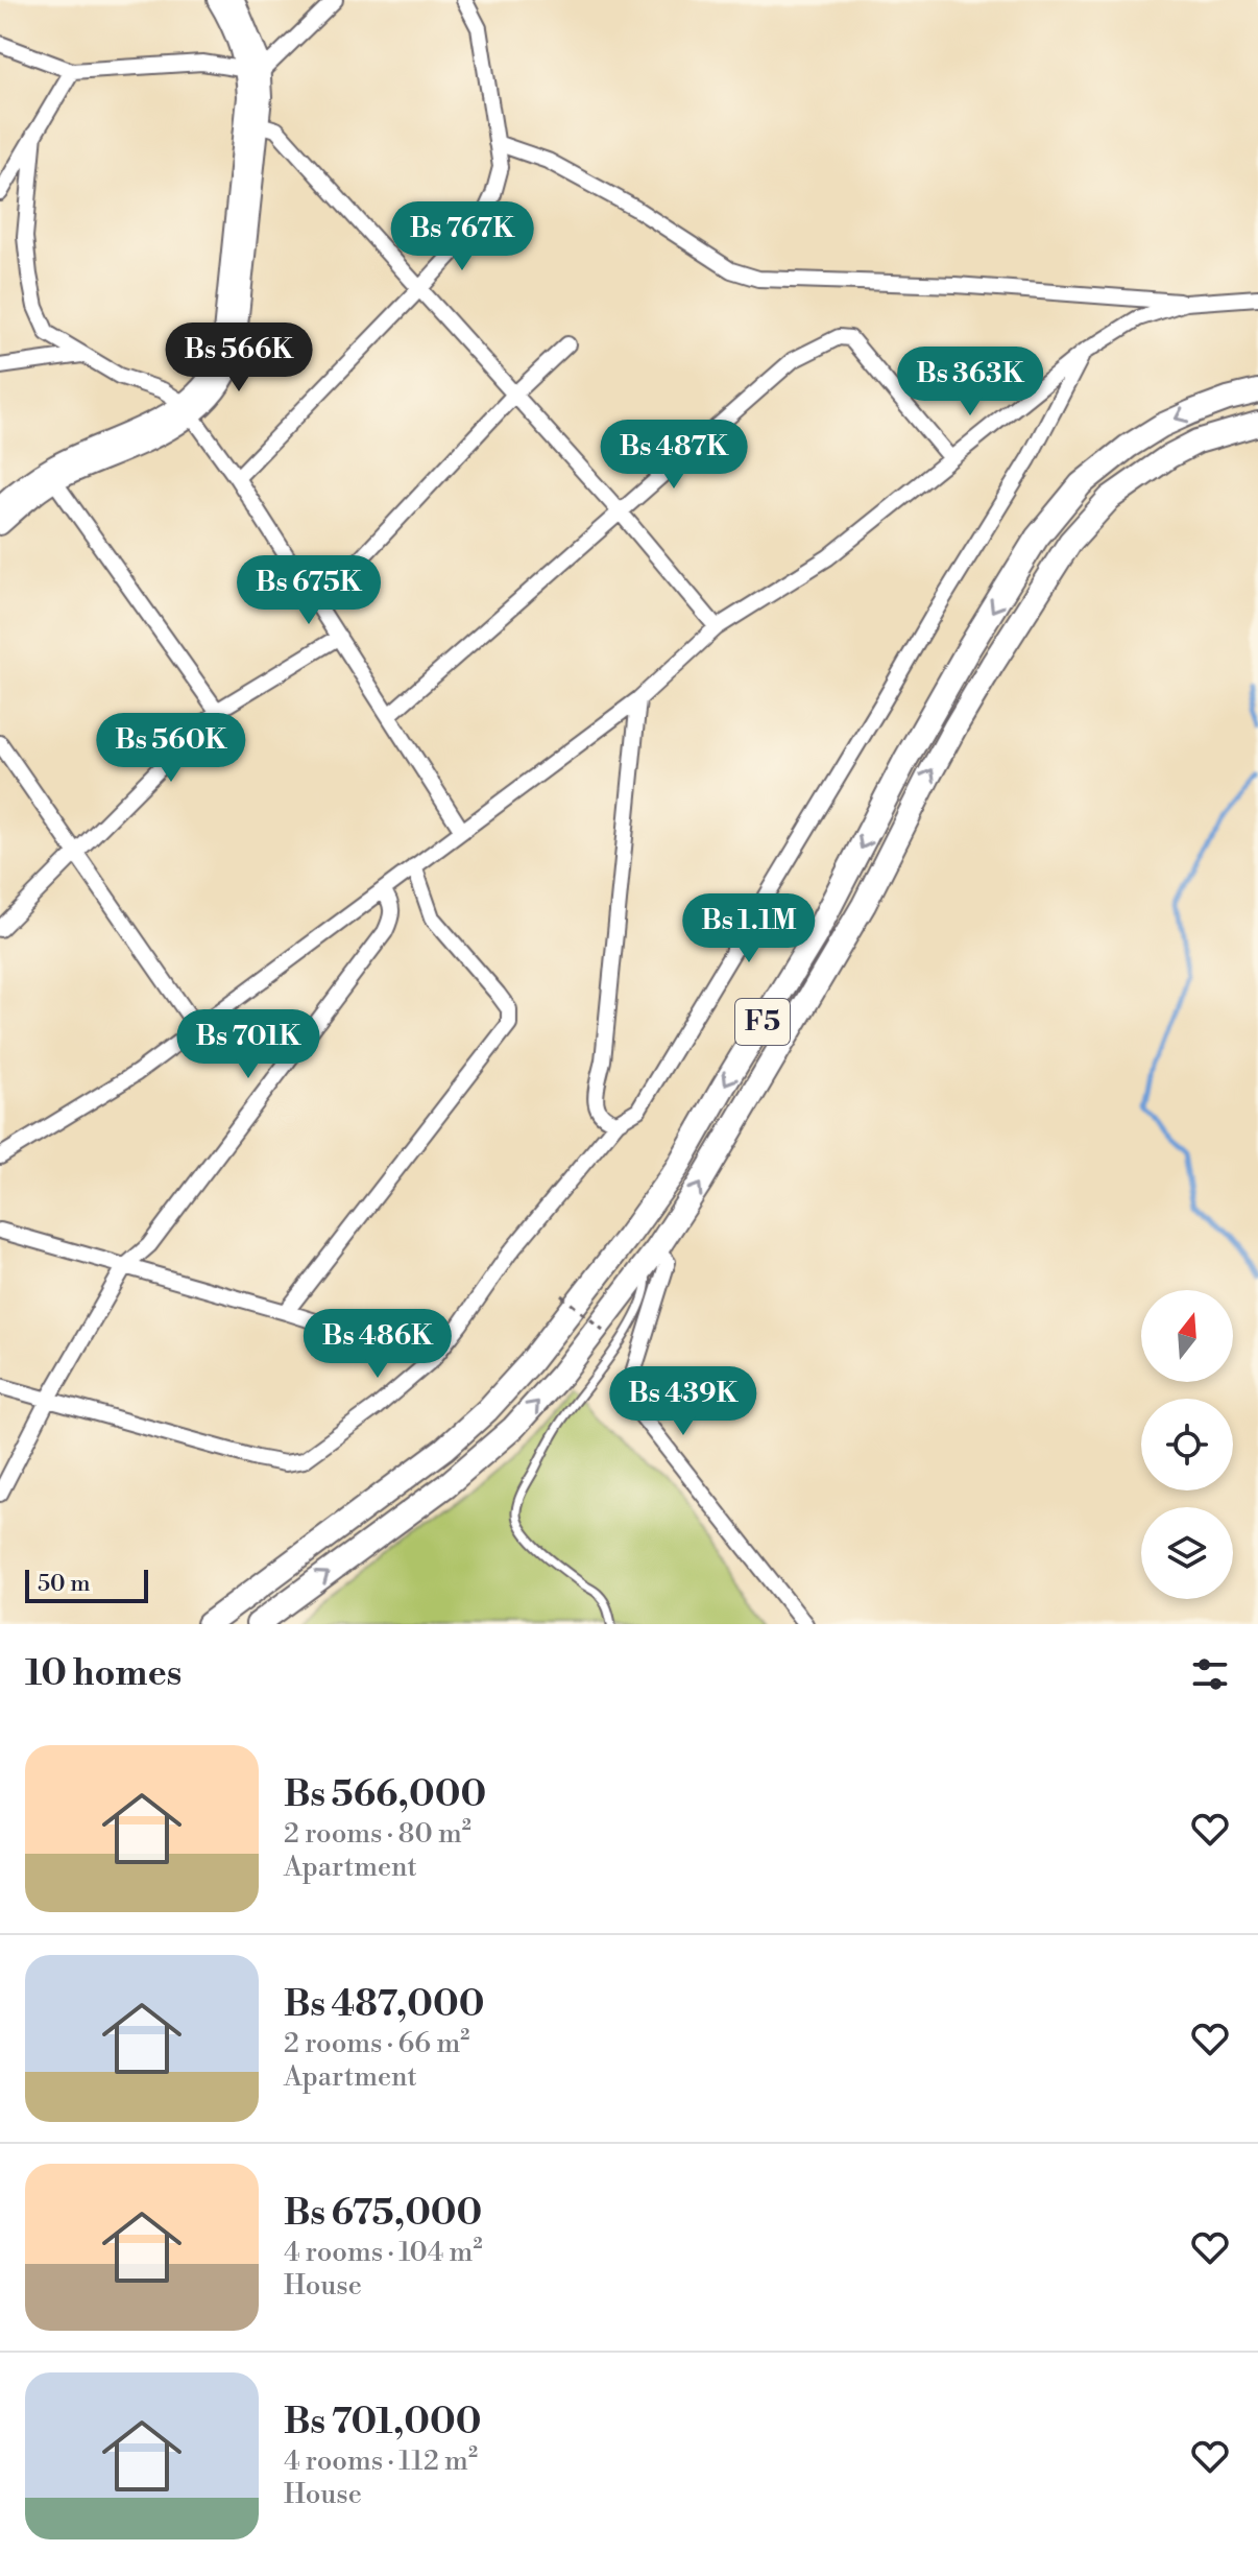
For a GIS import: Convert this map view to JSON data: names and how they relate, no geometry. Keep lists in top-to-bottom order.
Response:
{
  "streets": {
    "highway": ["F5"]
  },
  "scale_bar": "50 m",
  "north": "top",
  "page": {
    "price": [
      "Bs 767K",
      "Bs 566K",
      "Bs 363K",
      "Bs 487K",
      "Bs 675K",
      "Bs 560K",
      "Bs 1.1M",
      "Bs 701K",
      "Bs 486K",
      "Bs 439K"
    ],
    "scale": "50 m",
    "heading": "10 homes",
    "list": [
      {
        "name": "Bs 566,000",
        "note": "2 rooms · 80 m² · Apartment"
      },
      {
        "name": "Bs 487,000",
        "note": "2 rooms · 66 m² · Apartment"
      },
      {
        "name": "Bs 675,000",
        "note": "4 rooms · 104 m² · House"
      },
      {
        "name": "Bs 701,000",
        "note": "4 rooms · 112 m² · House"
      }
    ]
  }
}
